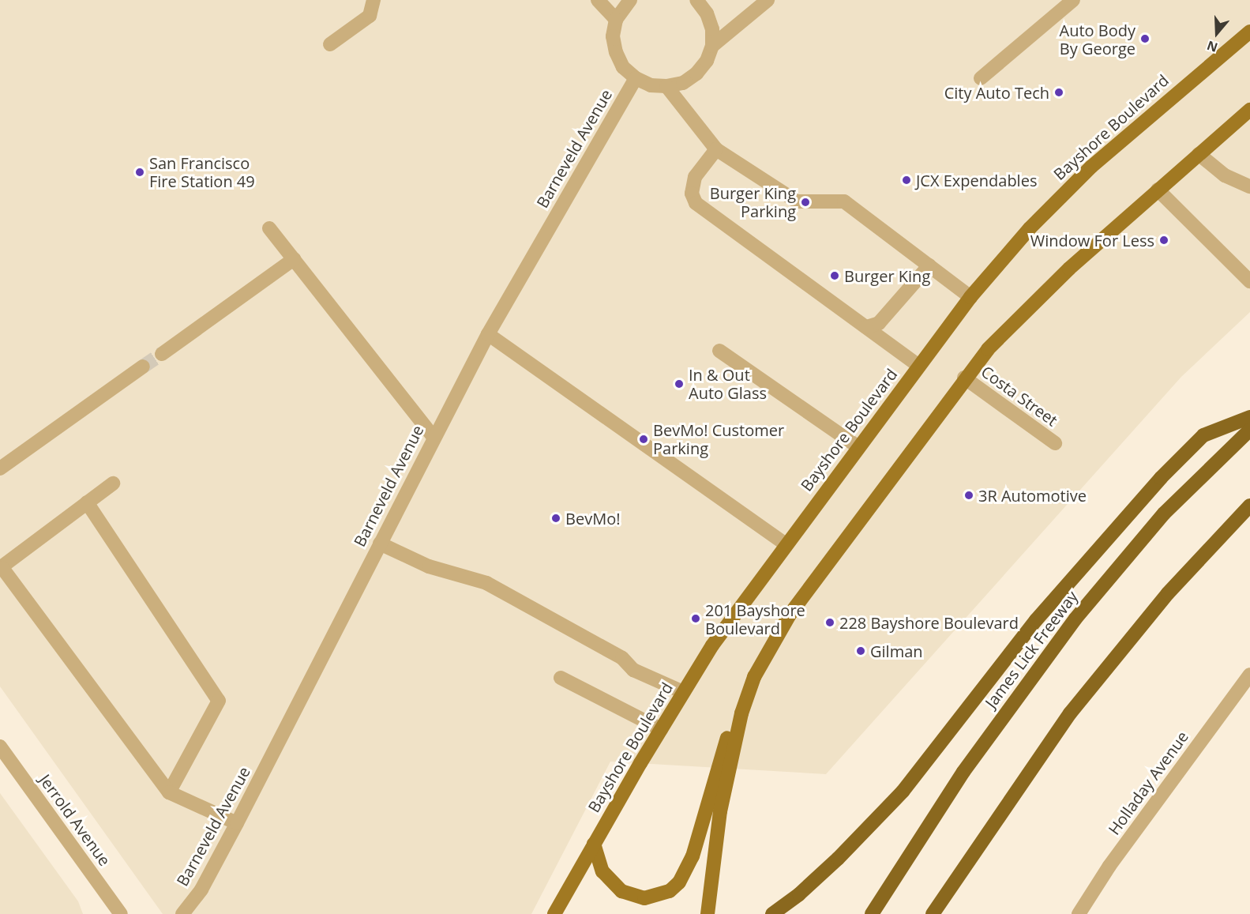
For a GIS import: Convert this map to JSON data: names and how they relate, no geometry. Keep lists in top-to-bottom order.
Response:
{
  "streets": {
    "highway": ["James Lick Freeway"],
    "main road": ["Bayshore Boulevard"],
    "street": [
      "Barneveld Avenue",
      "Costa Street",
      "Holladay Avenue",
      "Jerrold Avenue"
    ]
  },
  "places": [
    "Auto Body By George",
    "City Auto Tech",
    "San Francisco Fire Station 49",
    "JCX Expendables",
    "Burger King Parking",
    "Window For Less",
    "Burger King",
    "In & Out Auto Glass",
    "BevMo! Customer Parking",
    "3R Automotive",
    "BevMo!",
    "201 Bayshore Boulevard",
    "228 Bayshore Boulevard",
    "Gilman"
  ],
  "north": "bottom"
}
